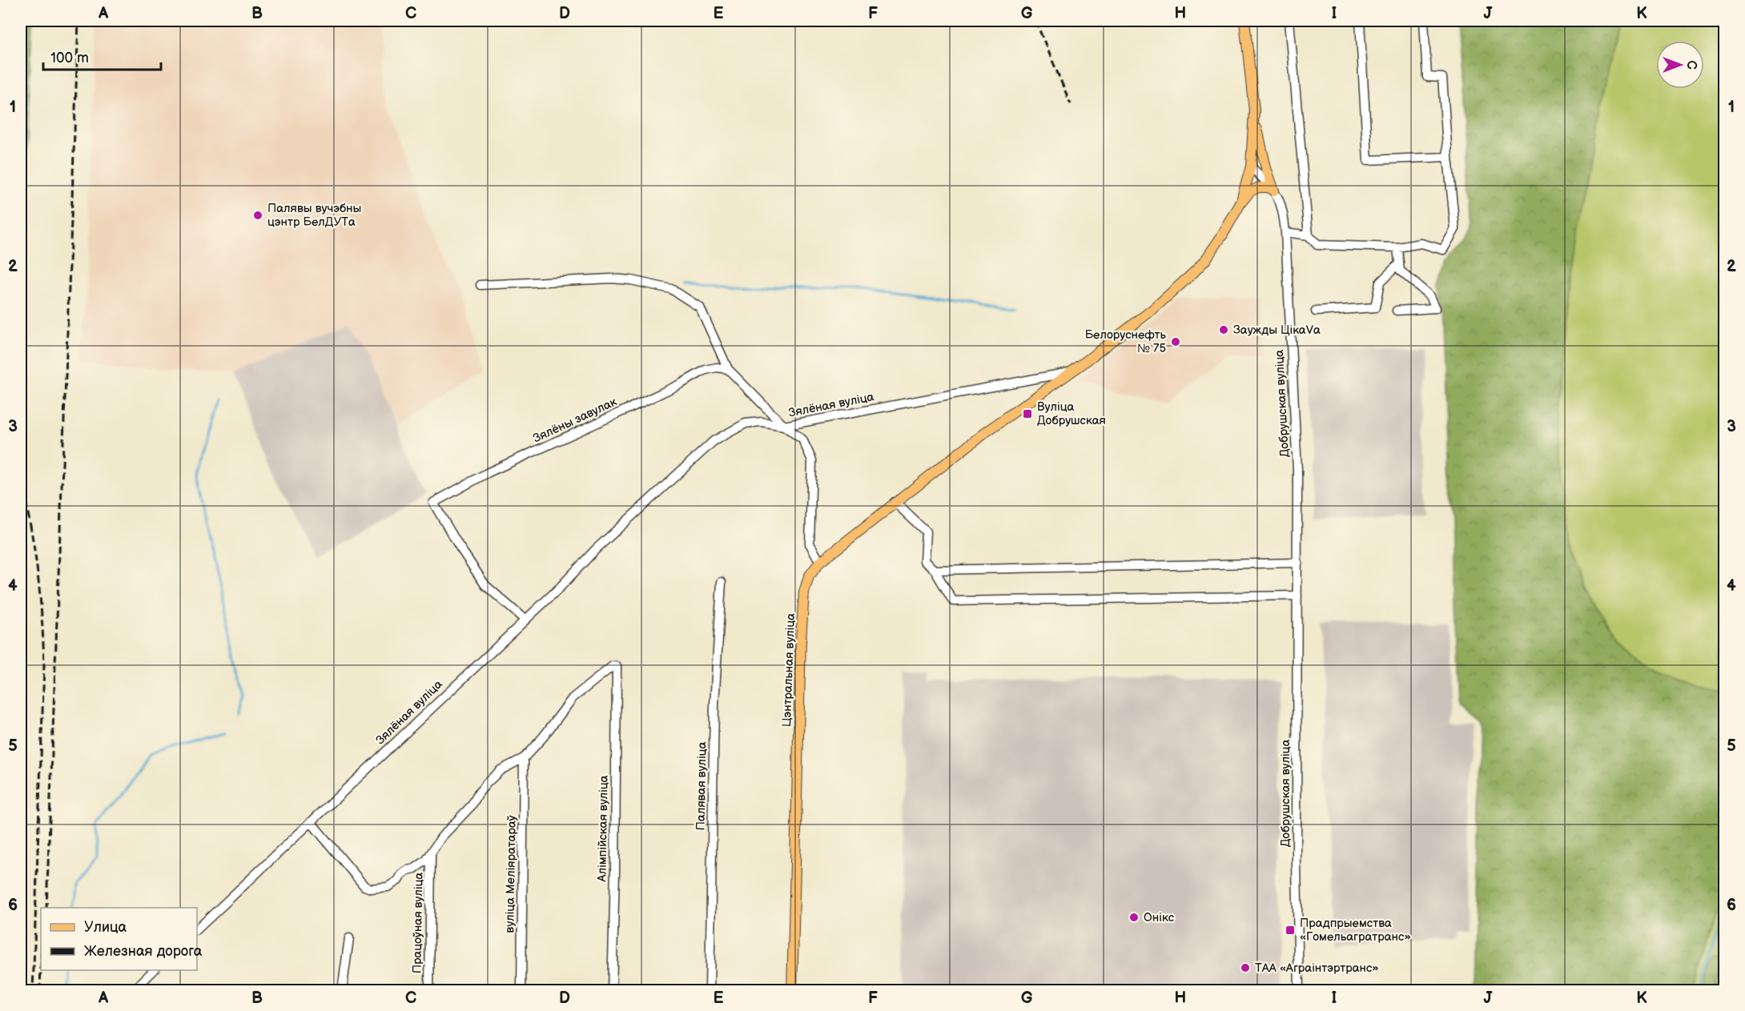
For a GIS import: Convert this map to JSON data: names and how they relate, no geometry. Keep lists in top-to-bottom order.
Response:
{
  "streets": {
    "main road": ["Цэнтральная вуліца"],
    "street": [
      "Добрушская вуліца",
      "Зялёная вуліца",
      "Зялёны завулак",
      "Палявая вуліца",
      "Алімпійская вуліца",
      "вуліца Меліяратараў",
      "Працоўная вуліца"
    ]
  },
  "crossings": [
    ["Зялёная вуліца", "Зялёны завулак"],
    ["Зялёная вуліца", "Цэнтральная вуліца"],
    ["Алімпійская вуліца", "вуліца Меліяратараў"]
  ],
  "places": {
    "other": [
      "Палявы вучэбны цэнтр БелДУТа",
      "Заужды ЦікаVа",
      "Белоруснефть № 75",
      "Онікс",
      "ТАА «Аграінтэртранс»"
    ],
    "transit": ["Вуліца Добрушская", "Прадпрыемства «Гомельагратранс»"]
  },
  "legend": ["Улица", "Железная дорога"],
  "scale_bar": "100 m",
  "north": "right",
  "grid": {
    "columns": [
      "A",
      "B",
      "C",
      "D",
      "E",
      "F",
      "G",
      "H",
      "I",
      "J",
      "K"
    ],
    "rows": [
      "1",
      "2",
      "3",
      "4",
      "5",
      "6"
    ]
  }
}
